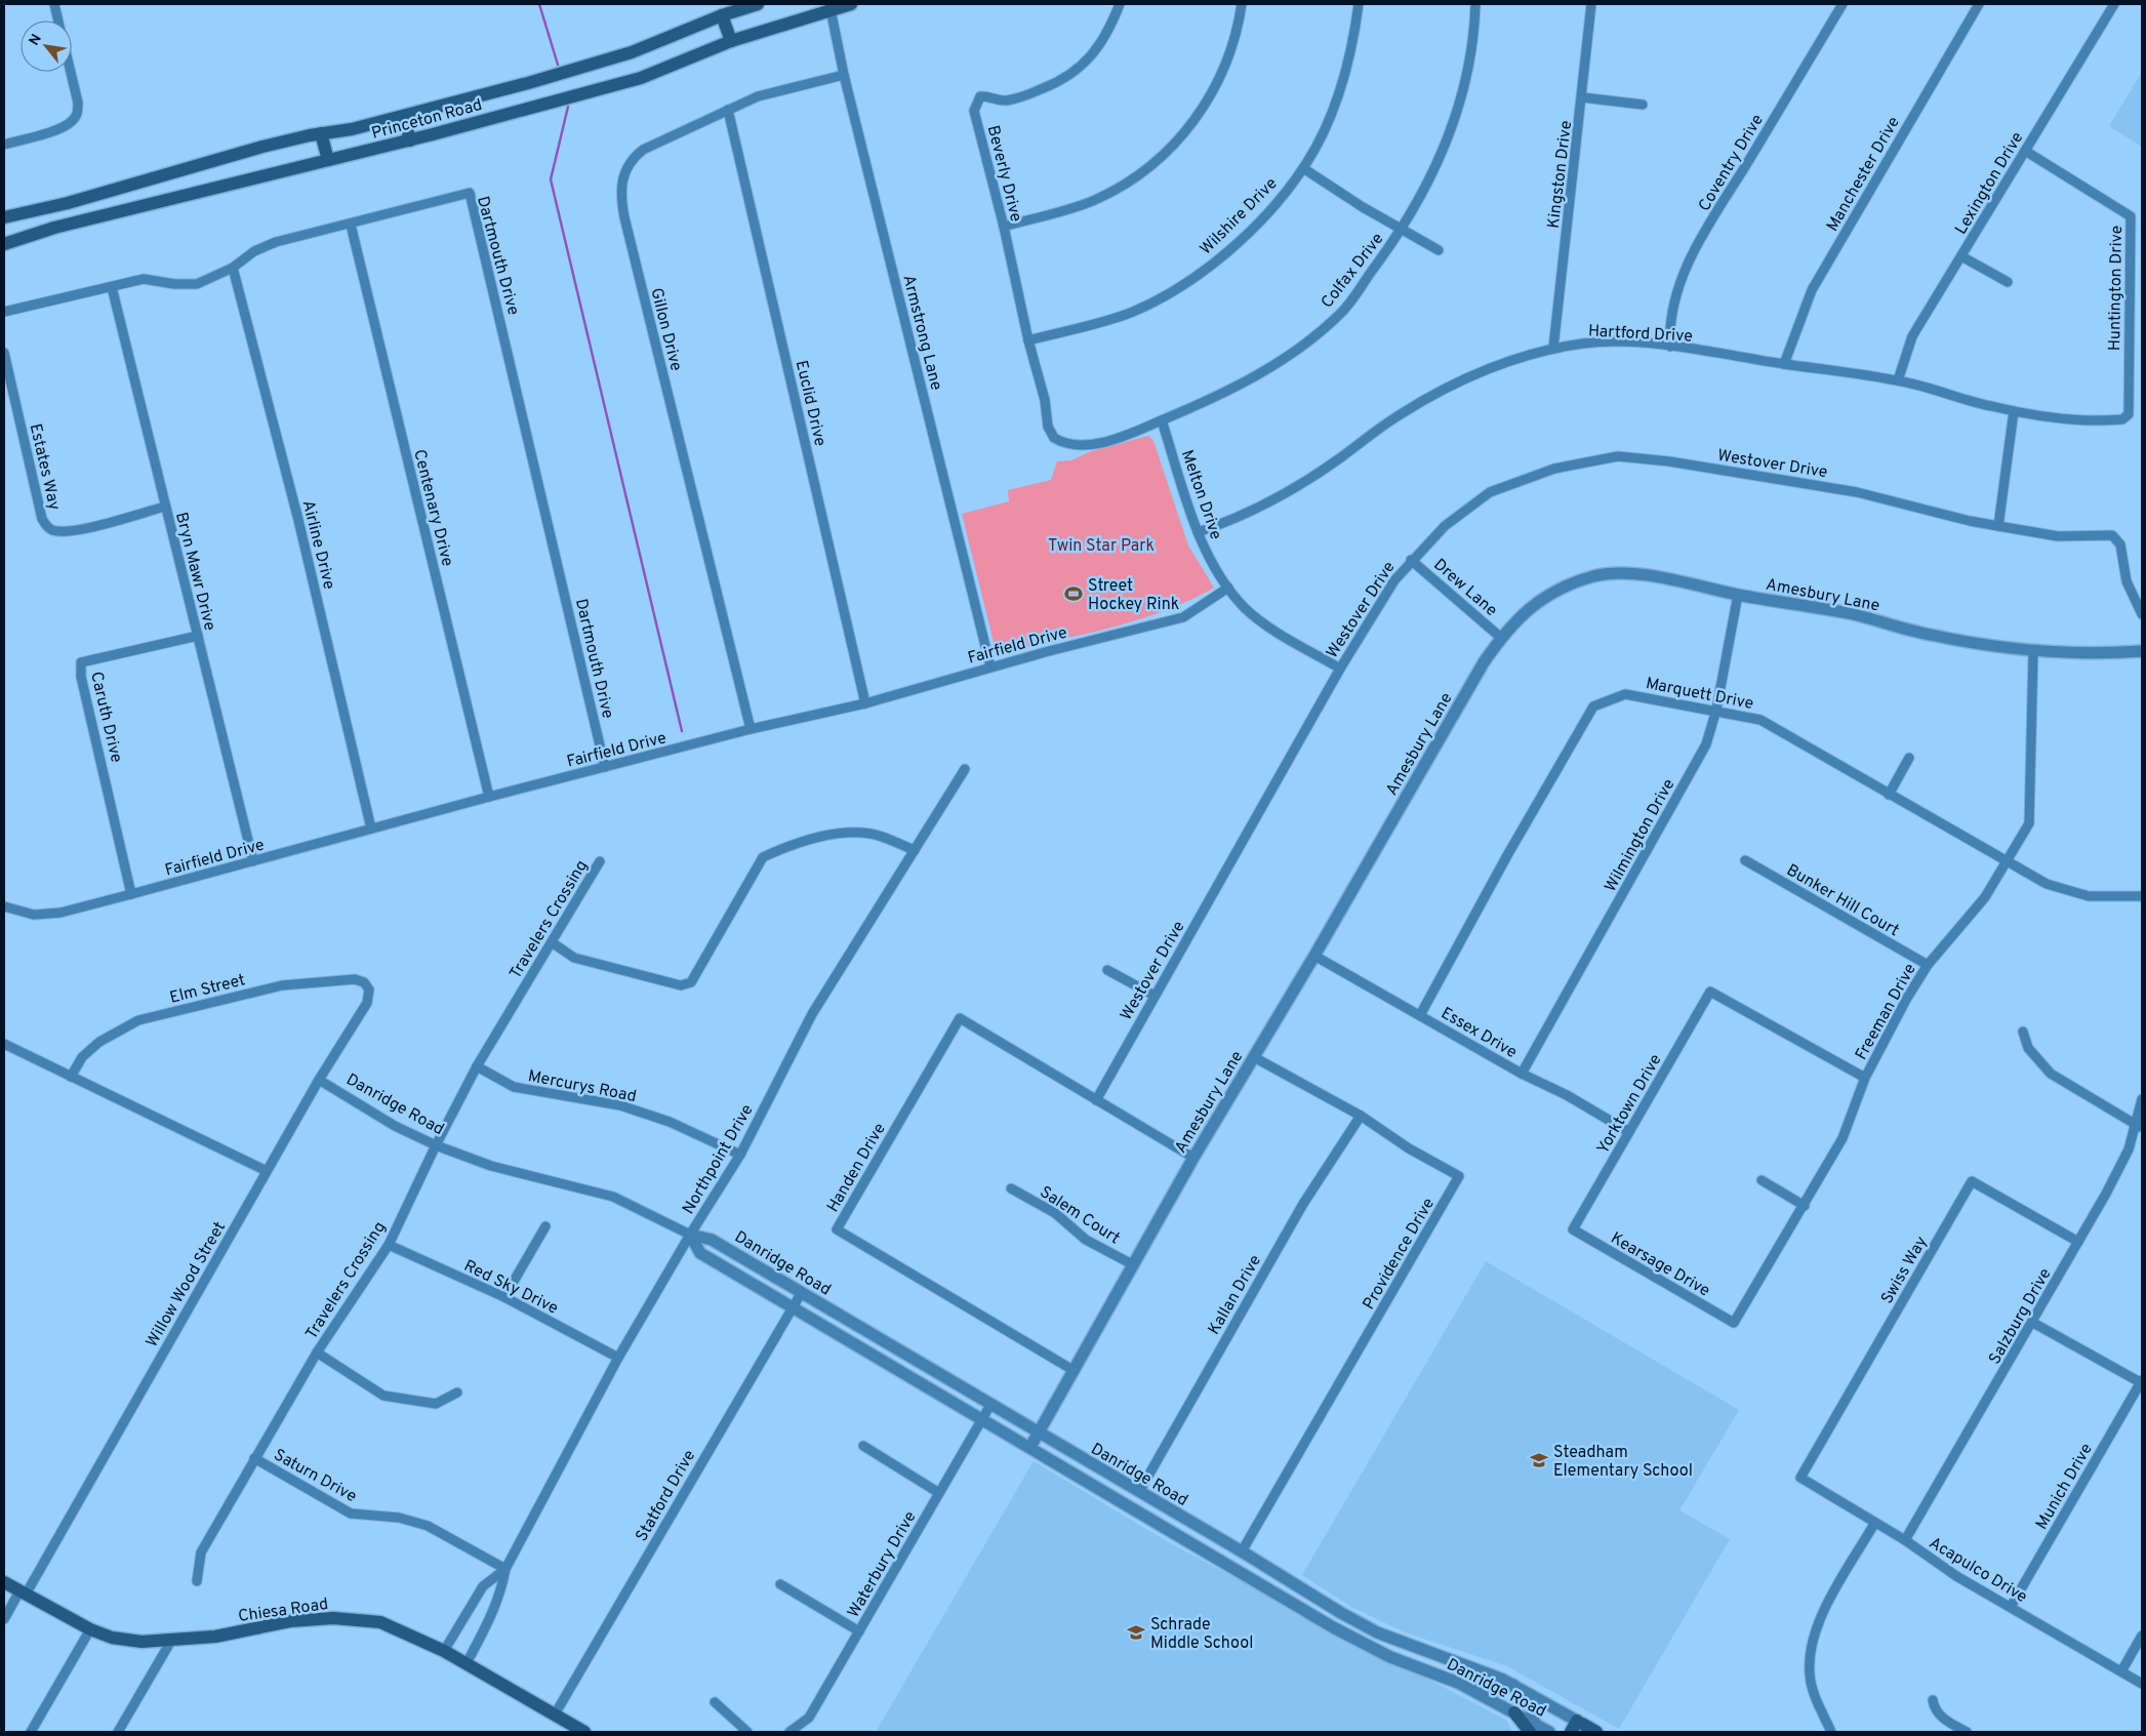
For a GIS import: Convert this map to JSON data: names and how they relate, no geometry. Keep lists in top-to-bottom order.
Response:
{
  "streets": {
    "main road": ["Princeton Road", "Chiesa Road"],
    "street": [
      "Coventry Drive",
      "Beverly Drive",
      "Manchester Drive",
      "Kingston Drive",
      "Lexington Drive",
      "Wilshire Drive",
      "Dartmouth Drive",
      "Colfax Drive",
      "Huntington Drive",
      "Gillon Drive",
      "Armstrong Lane",
      "Hartford Drive",
      "Euclid Drive",
      "Westover Drive",
      "Estates Way",
      "Melton Drive",
      "Centenary Drive",
      "Airline Drive",
      "Bryn Mawr Drive",
      "Drew Lane",
      "Amesbury Lane",
      "Fairfield Drive",
      "Marquett Drive",
      "Caruth Drive",
      "Wilmington Drive",
      "Bunker Hill Court",
      "Travelers Crossing",
      "Elm Street",
      "Freeman Drive",
      "Essex Drive",
      "Mercurys Road",
      "Danridge Road",
      "Yorktown Drive",
      "Northpoint Drive",
      "Handen Drive",
      "Salem Court",
      "Providence Drive",
      "Kearsage Drive",
      "Swiss Way",
      "Willow Wood Street",
      "Red Sky Drive",
      "Kallan Drive",
      "Salzburg Drive",
      "Saturn Drive",
      "Munich Drive",
      "Statford Drive",
      "Waterbury Drive",
      "Acapulco Drive"
    ]
  },
  "crossings": [
    ["Princeton Road", "Armstrong Lane"],
    ["Coventry Drive", "Hartford Drive"],
    ["Beverly Drive", "Wilshire Drive"],
    ["Beverly Drive", "Colfax Drive"],
    ["Manchester Drive", "Hartford Drive"],
    ["Kingston Drive", "Hartford Drive"],
    ["Lexington Drive", "Huntington Drive"],
    ["Lexington Drive", "Hartford Drive"],
    ["Dartmouth Drive", "Centenary Drive"],
    ["Dartmouth Drive", "Airline Drive"],
    ["Dartmouth Drive", "Bryn Mawr Drive"],
    ["Dartmouth Drive", "Fairfield Drive"],
    ["Colfax Drive", "Melton Drive"],
    ["Huntington Drive", "Hartford Drive"],
    ["Gillon Drive", "Armstrong Lane"],
    ["Gillon Drive", "Euclid Drive"],
    ["Gillon Drive", "Fairfield Drive"],
    ["Armstrong Lane", "Fairfield Drive"],
    ["Hartford Drive", "Melton Drive"],
    ["Euclid Drive", "Fairfield Drive"],
    ["Westover Drive", "Melton Drive"],
    ["Westover Drive", "Drew Lane"],
    ["Westover Drive", "Handen Drive"],
    ["Estates Way", "Bryn Mawr Drive"],
    ["Melton Drive", "Fairfield Drive"],
    ["Centenary Drive", "Fairfield Drive"],
    ["Airline Drive", "Fairfield Drive"],
    ["Bryn Mawr Drive", "Fairfield Drive"],
    ["Bryn Mawr Drive", "Caruth Drive"],
    ["Drew Lane", "Amesbury Lane"],
    ["Amesbury Lane", "Wilmington Drive"],
    ["Amesbury Lane", "Freeman Drive"],
    ["Amesbury Lane", "Essex Drive"],
    ["Amesbury Lane", "Danridge Road"],
    ["Amesbury Lane", "Handen Drive"],
    ["Amesbury Lane", "Salem Court"],
    ["Amesbury Lane", "Providence Drive"],
    ["Fairfield Drive", "Caruth Drive"],
    ["Marquett Drive", "Wilmington Drive"],
    ["Marquett Drive", "Freeman Drive"],
    ["Marquett Drive", "Essex Drive"],
    ["Wilmington Drive", "Essex Drive"],
    ["Bunker Hill Court", "Freeman Drive"],
    ["Travelers Crossing", "Mercurys Road"],
    ["Travelers Crossing", "Danridge Road"],
    ["Travelers Crossing", "Red Sky Drive"],
    ["Travelers Crossing", "Saturn Drive"],
    ["Elm Street", "Willow Wood Street"],
    ["Freeman Drive", "Yorktown Drive"],
    ["Freeman Drive", "Kearsage Drive"],
    ["Essex Drive", "Yorktown Drive"],
    ["Mercurys Road", "Northpoint Drive"],
    ["Danridge Road", "Northpoint Drive"],
    ["Danridge Road", "Providence Drive"],
    ["Danridge Road", "Willow Wood Street"],
    ["Danridge Road", "Kallan Drive"],
    ["Danridge Road", "Statford Drive"],
    ["Danridge Road", "Waterbury Drive"],
    ["Yorktown Drive", "Kearsage Drive"],
    ["Northpoint Drive", "Red Sky Drive"],
    ["Northpoint Drive", "Saturn Drive"],
    ["Northpoint Drive", "Chiesa Road"],
    ["Providence Drive", "Kallan Drive"],
    ["Swiss Way", "Salzburg Drive"],
    ["Swiss Way", "Acapulco Drive"],
    ["Willow Wood Street", "Chiesa Road"],
    ["Salzburg Drive", "Acapulco Drive"],
    ["Munich Drive", "Acapulco Drive"],
    ["Statford Drive", "Chiesa Road"]
  ],
  "parks": ["Twin Star Park"],
  "places": {
    "sports": ["Street Hockey Rink"],
    "school or university": ["Steadham Elementary School", "Schrade Middle School"]
  },
  "north": "top left"
}
